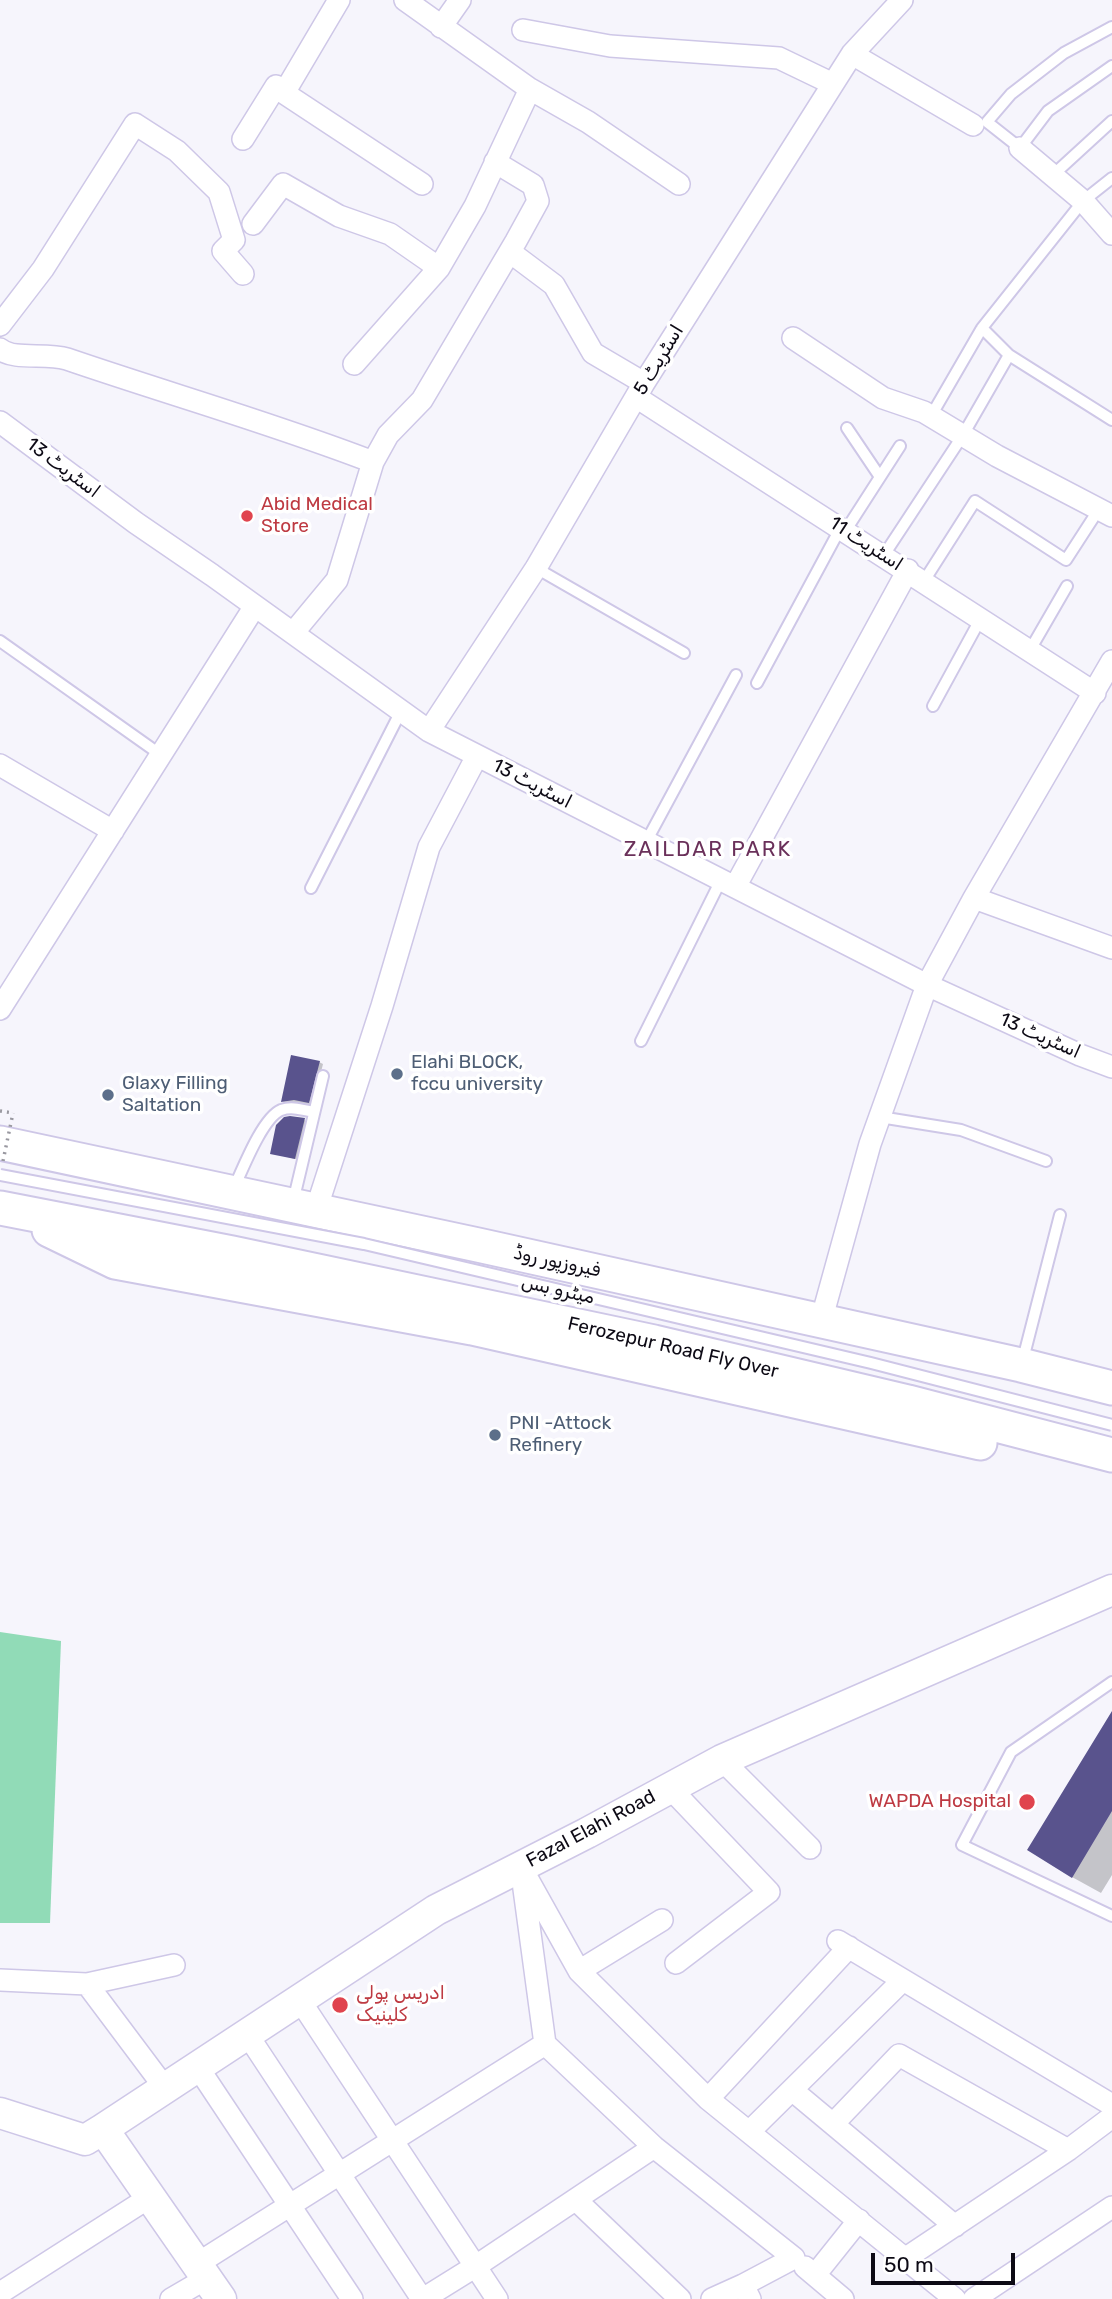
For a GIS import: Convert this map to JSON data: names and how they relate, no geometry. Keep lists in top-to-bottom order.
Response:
{
  "streets": {
    "main road": ["فیروزپور روڈ", "Ferozepur Road Fly Over"],
    "street": [
      "اسٹریٹ 5",
      "اسٹریٹ 13",
      "اسٹریٹ 11",
      "Fazal Elahi Road"
    ],
    "lane": ["میٹرو بس"]
  },
  "crossings": [
    ["اسٹریٹ 5", "اسٹریٹ 13"],
    ["اسٹریٹ 5", "اسٹریٹ 11"],
    ["فیروزپور روڈ", "میٹرو بس"]
  ],
  "districts": ["ZAILDAR PARK"],
  "places": [
    "Abid Medical Store",
    "Elahi BLOCK, fccu university",
    "Glaxy Filling Saltation",
    "PNI -Attock Refinery",
    "WAPDA Hospital",
    "ادریس پولی کلینیک"
  ],
  "scale_bar": "50 m"
}
